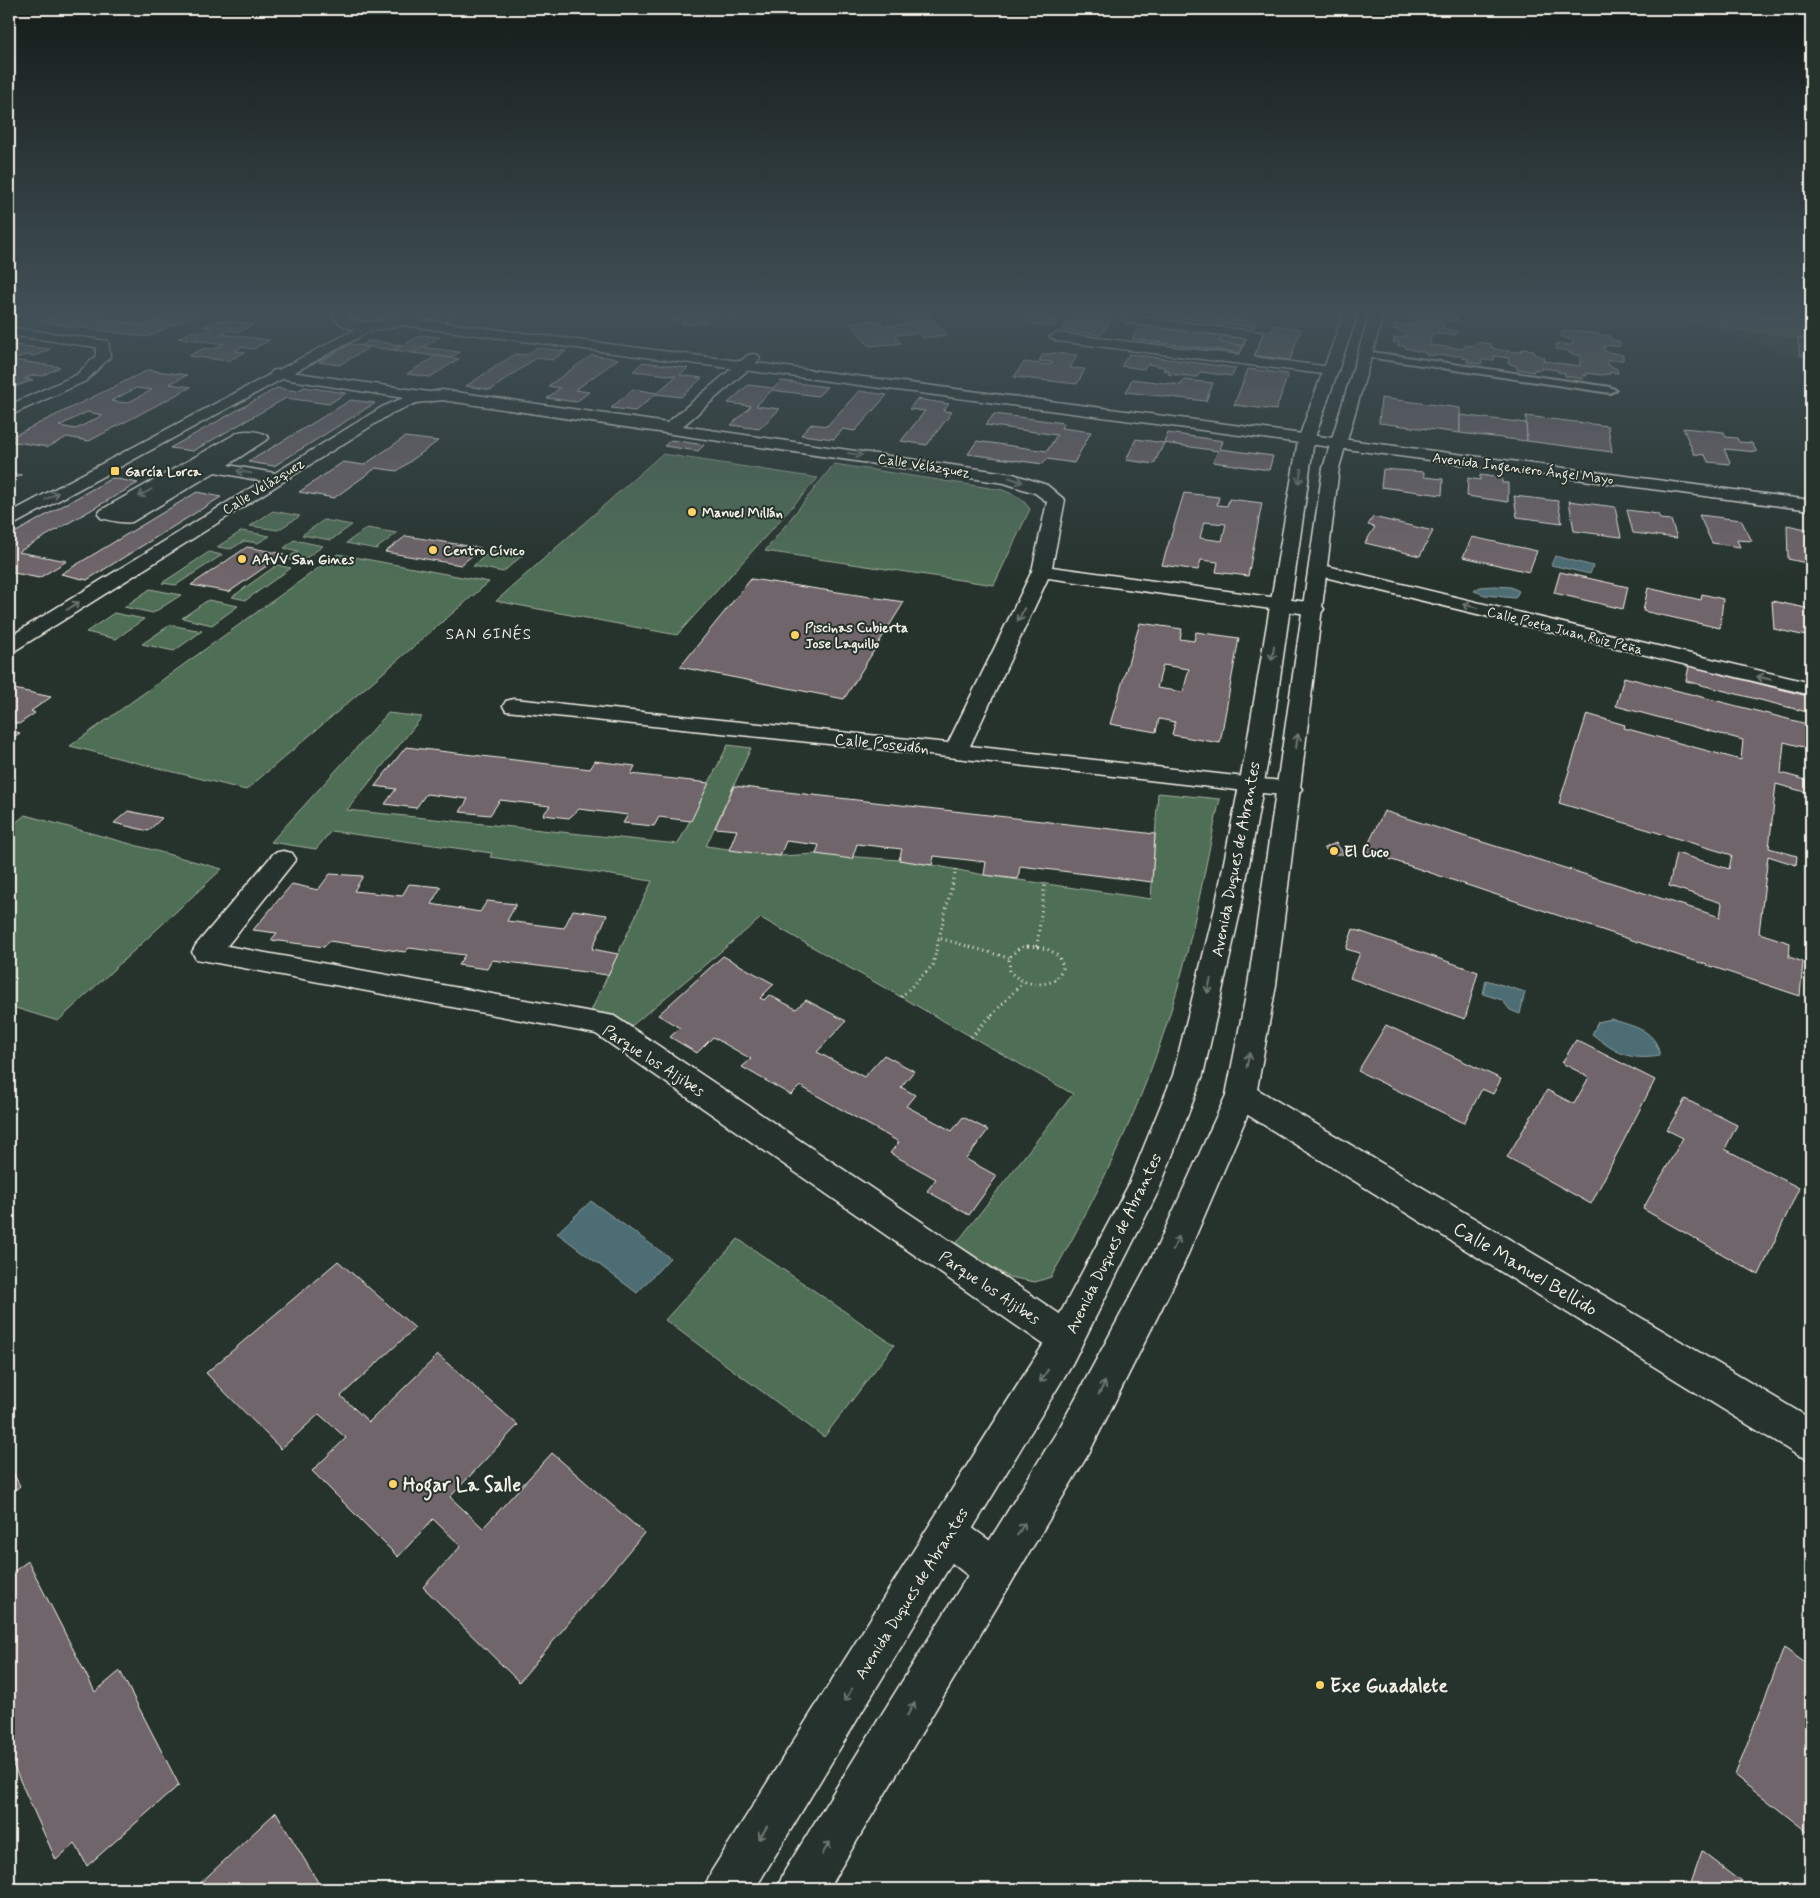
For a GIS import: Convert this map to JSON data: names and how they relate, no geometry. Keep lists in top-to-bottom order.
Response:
{
  "streets": {
    "street": [
      "Calle Velázquez",
      "Avenida Ingeniero Ángel Mayo",
      "Calle Poeta Juan Ruiz Peña",
      "Calle Poseidón",
      "Avenida Duques de Abrantes",
      "Parque los Aljibes",
      "Calle Manuel Bellido"
    ]
  },
  "crossings": [
    ["Calle Velázquez", "Calle Poseidón"],
    ["Avenida Ingeniero Ángel Mayo", "Avenida Duques de Abrantes"],
    ["Calle Poseidón", "Avenida Duques de Abrantes"],
    ["Avenida Duques de Abrantes", "Parque los Aljibes"]
  ],
  "one_way": ["Calle Poeta Juan Ruiz Peña"],
  "districts": ["SAN GINÉS"],
  "places": {
    "transit": ["García Lorca"],
    "other": [
      "Manuel Millán",
      "Centro Cívico",
      "AAVV San Gines",
      "Piscinas Cubierta Jose Laguillo",
      "El Cuco",
      "Hogar La Salle",
      "Exe Guadalete"
    ]
  }
}
